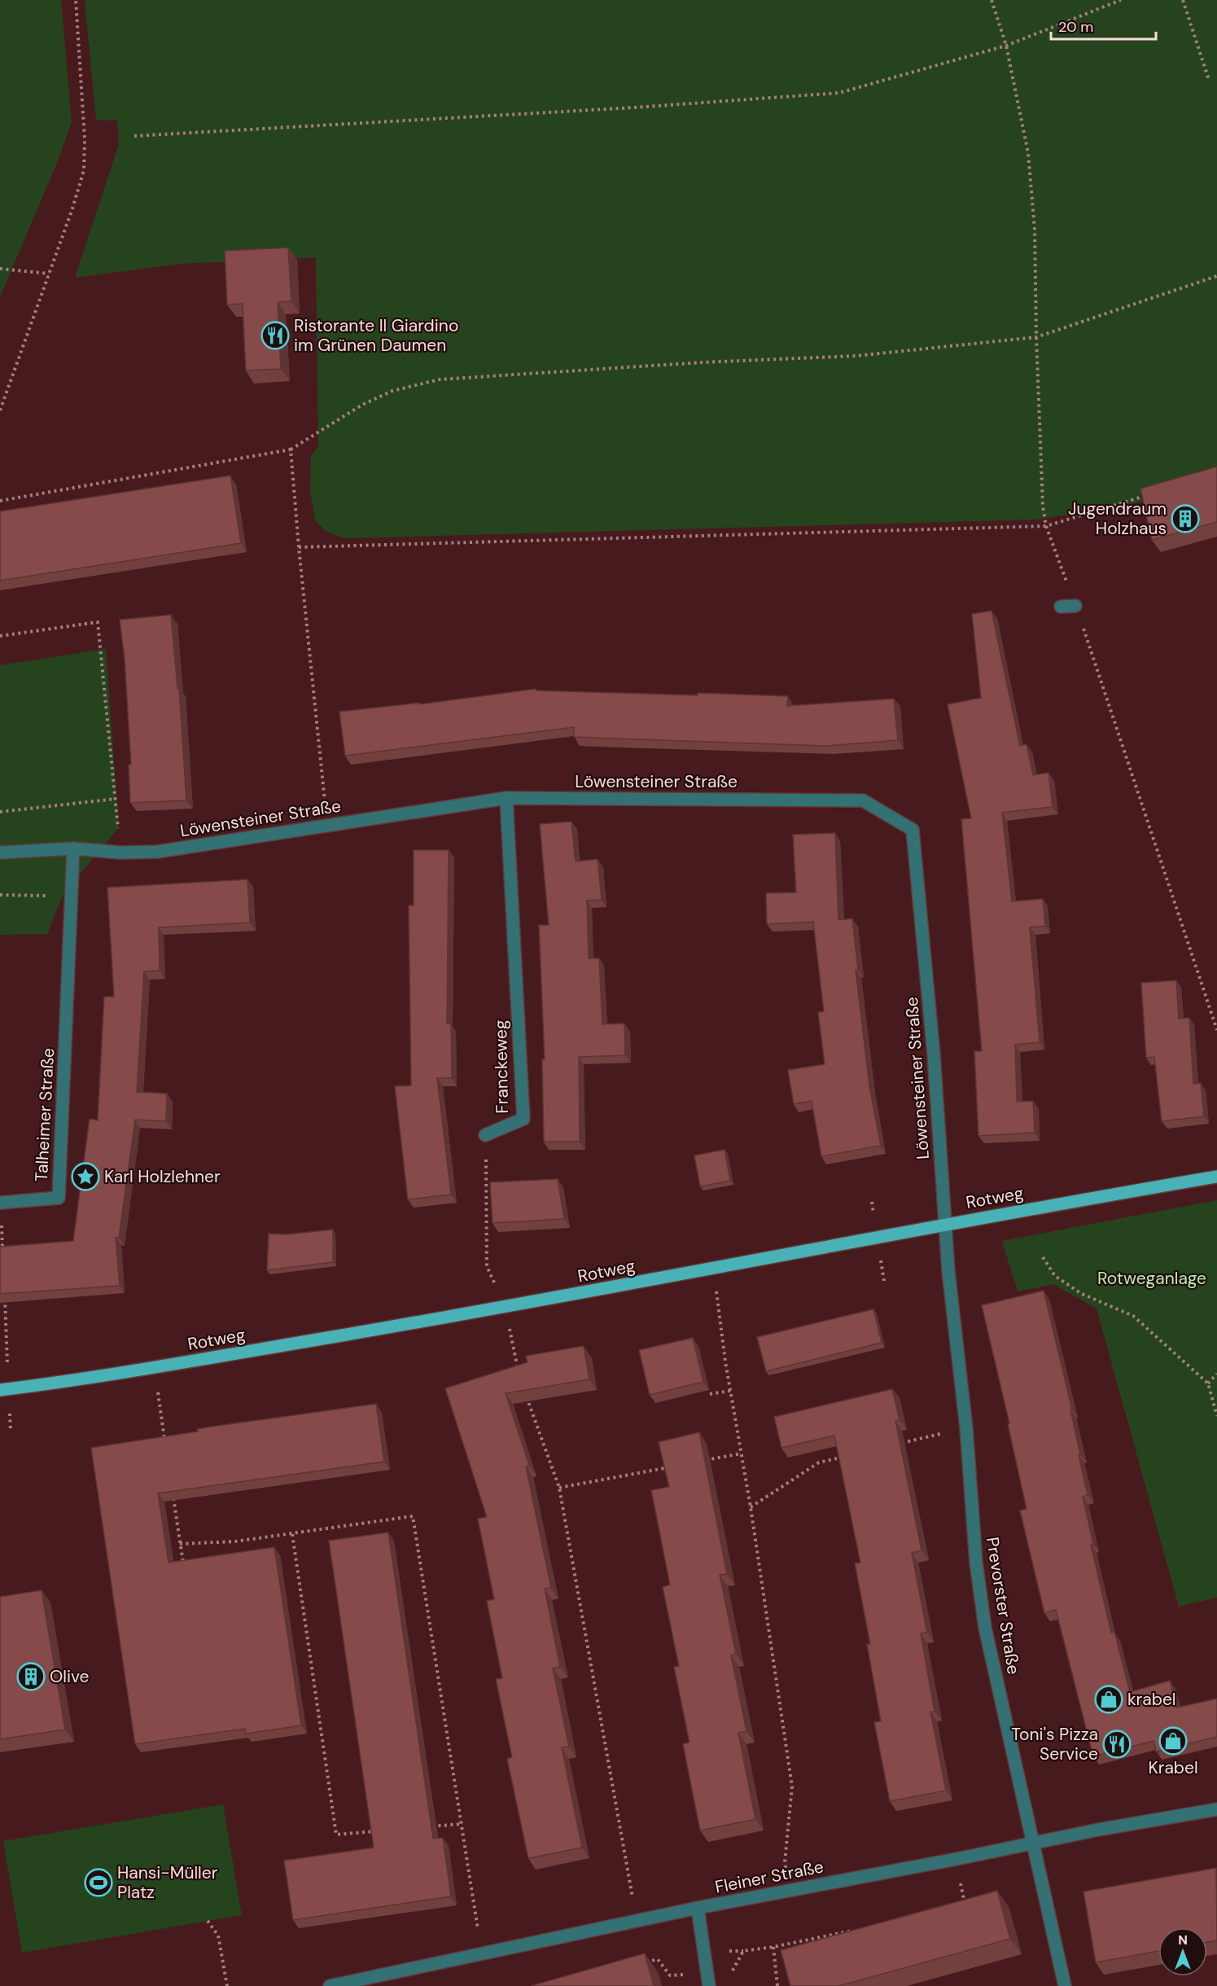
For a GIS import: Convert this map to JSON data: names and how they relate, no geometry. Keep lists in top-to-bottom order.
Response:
{
  "streets": {
    "main road": ["Rotweg"],
    "street": [
      "Löwensteiner Straße",
      "Franckeweg",
      "Talheimer Straße",
      "Prevorster Straße",
      "Fleiner Straße"
    ]
  },
  "crossings": [
    ["Löwensteiner Straße", "Franckeweg"],
    ["Löwensteiner Straße", "Talheimer Straße"],
    ["Löwensteiner Straße", "Rotweg"],
    ["Löwensteiner Straße", "Prevorster Straße"],
    ["Franckeweg", "Rotweg"],
    ["Rotweg", "Prevorster Straße"],
    ["Prevorster Straße", "Fleiner Straße"]
  ],
  "parks": ["Rotweganlage"],
  "places": {
    "restaurant": ["Ristorante Il Giardino im Grünen Daumen", "Toni's Pizza Service"],
    "building": ["Jugendraum Holzhaus", "Olive"],
    "place": ["Karl Holzlehner"],
    "shop": ["krabel", "Krabel"],
    "sports": ["Hansi-Müller Platz"]
  },
  "scale_bar": "20 m",
  "north": "top"
}
